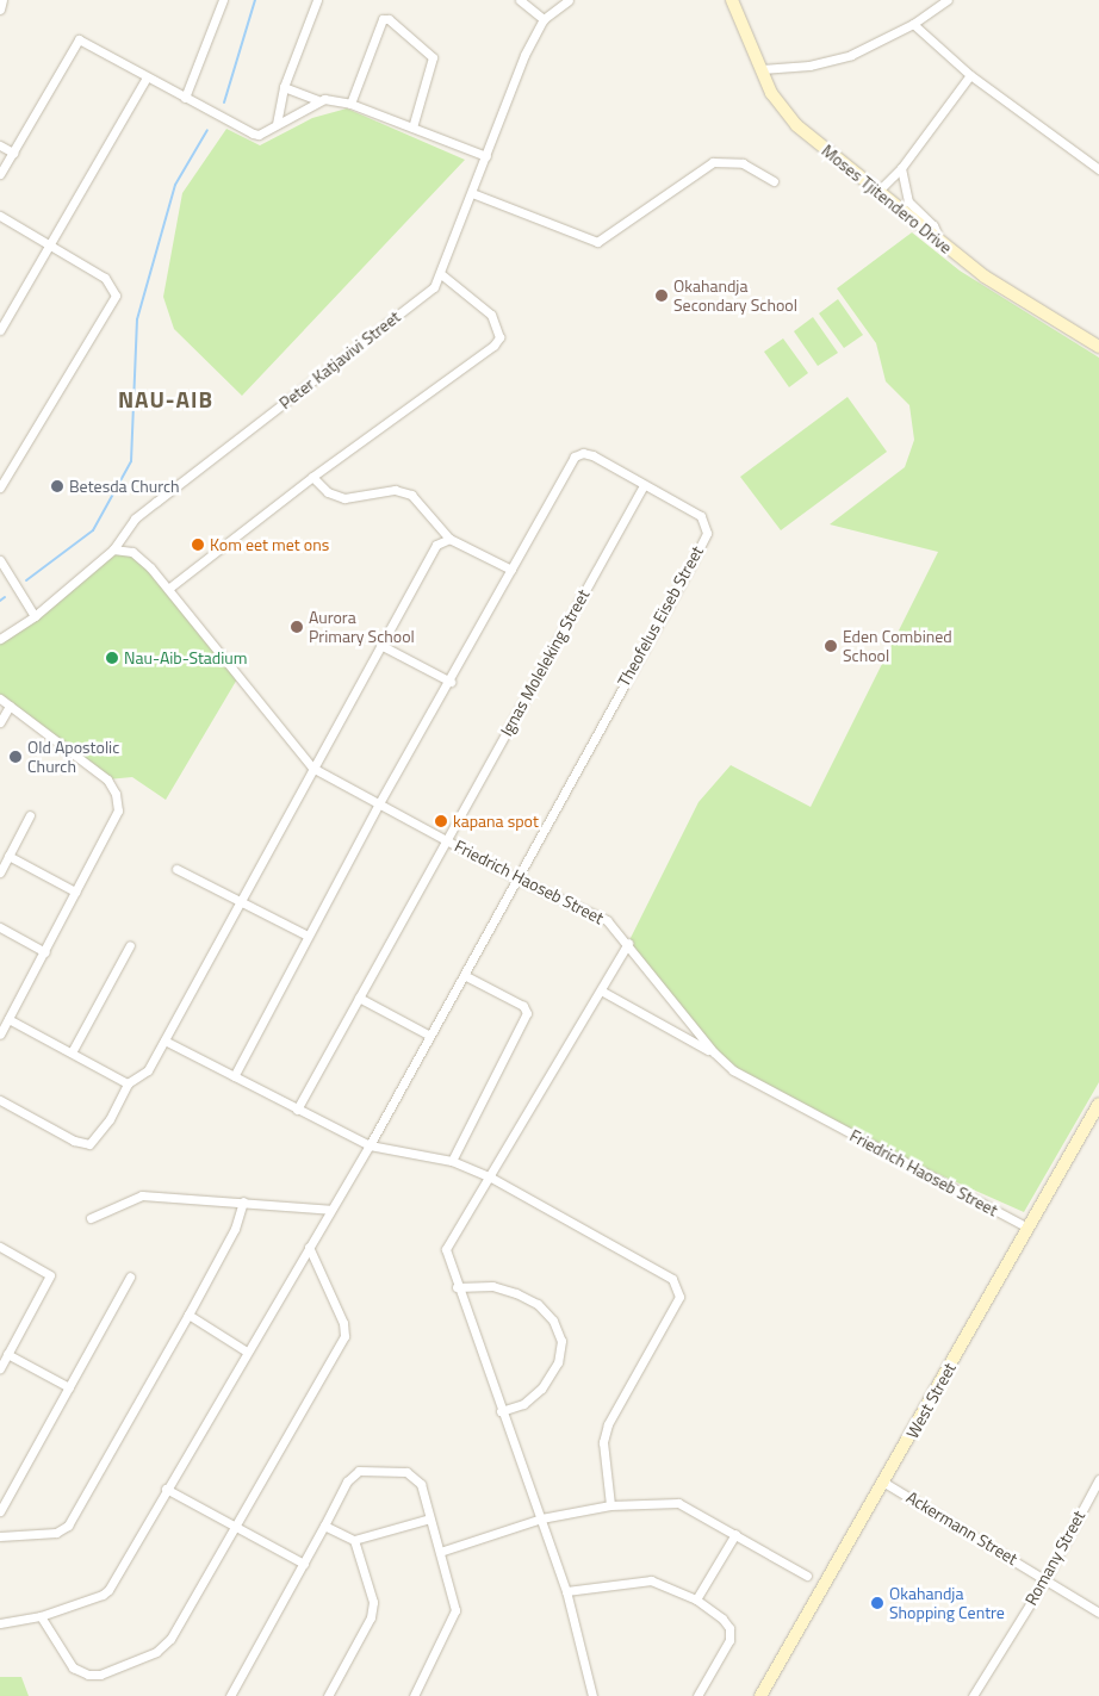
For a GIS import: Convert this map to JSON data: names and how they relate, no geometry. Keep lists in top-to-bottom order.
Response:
{
  "streets": {
    "street": [
      "Moses Tjitendero Drive",
      "Peter Katjavivi Street",
      "Theofelus Eiseb Street",
      "Ignas Moleleking Street",
      "Friedrich Haoseb Street",
      "West Street",
      "Ackermann Street",
      "Romany Street"
    ]
  },
  "crossings": [
    ["Peter Katjavivi Street", "Friedrich Haoseb Street"],
    ["Theofelus Eiseb Street", "Ignas Moleleking Street"],
    ["Theofelus Eiseb Street", "Friedrich Haoseb Street"],
    ["Ignas Moleleking Street", "Friedrich Haoseb Street"],
    ["Friedrich Haoseb Street", "West Street"],
    ["West Street", "Ackermann Street"],
    ["Ackermann Street", "Romany Street"]
  ],
  "districts": ["NAU-AIB"],
  "places": [
    "Okahandja Secondary School",
    "Betesda Church",
    "Kom eet met ons",
    "Aurora Primary School",
    "Eden Combined School",
    "Nau-Aib-Stadium",
    "Old Apostolic Church",
    "kapana spot",
    "Okahandja Shopping Centre"
  ]
}
